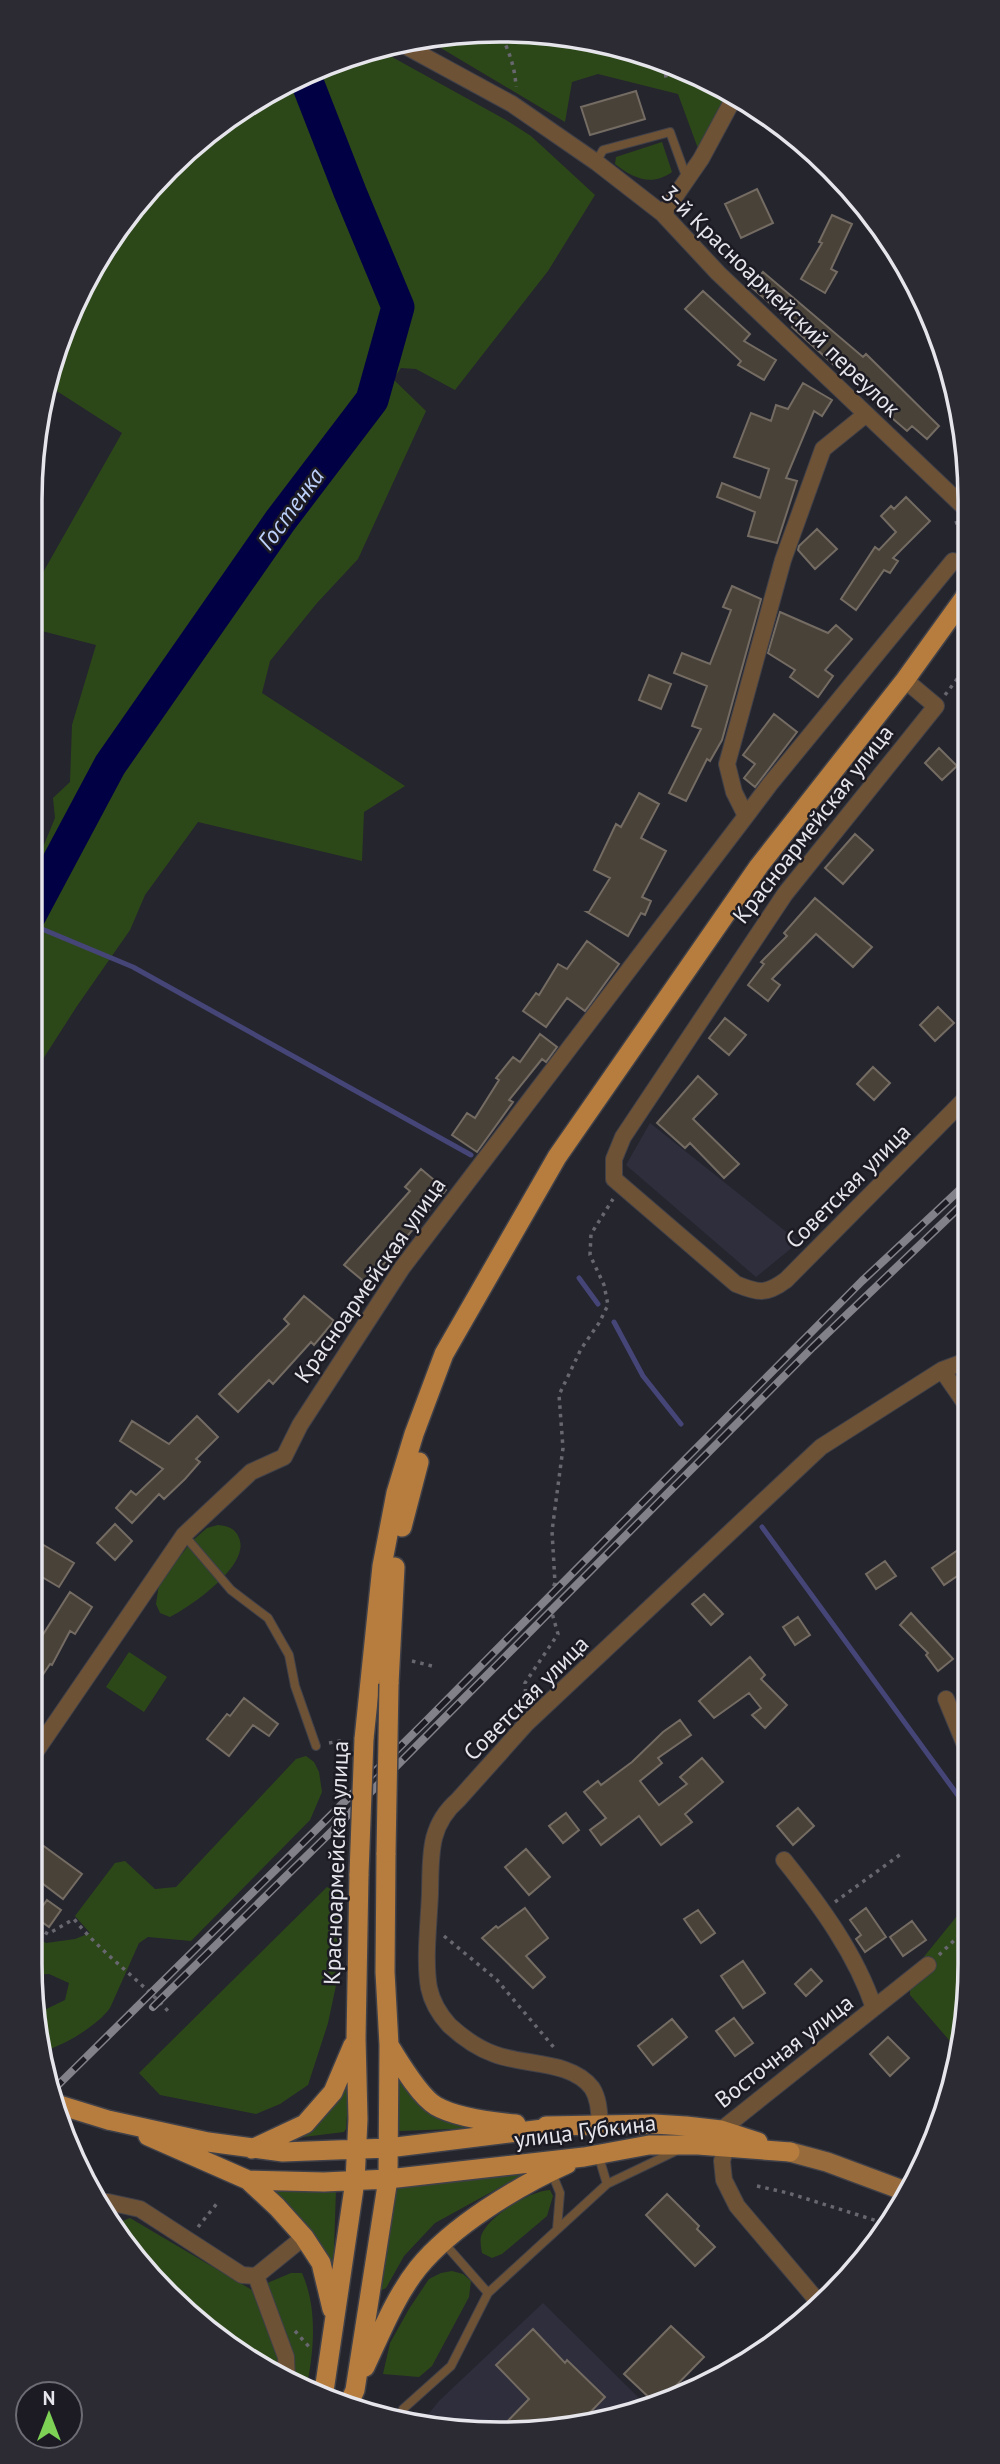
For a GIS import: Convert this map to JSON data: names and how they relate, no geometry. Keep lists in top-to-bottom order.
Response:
{
  "streets": {
    "main road": ["Красноармейская улица", "улица Губкина"],
    "street": ["3-й Красноармейский переулок", "Советская улица", "Восточная улица"]
  },
  "crossings": [
    ["Красноармейская улица", "Советская улица"],
    ["Красноармейская улица", "улица Губкина"],
    ["Восточная улица", "улица Губкина"]
  ],
  "water": ["Гостенка"],
  "north": "top"
}
